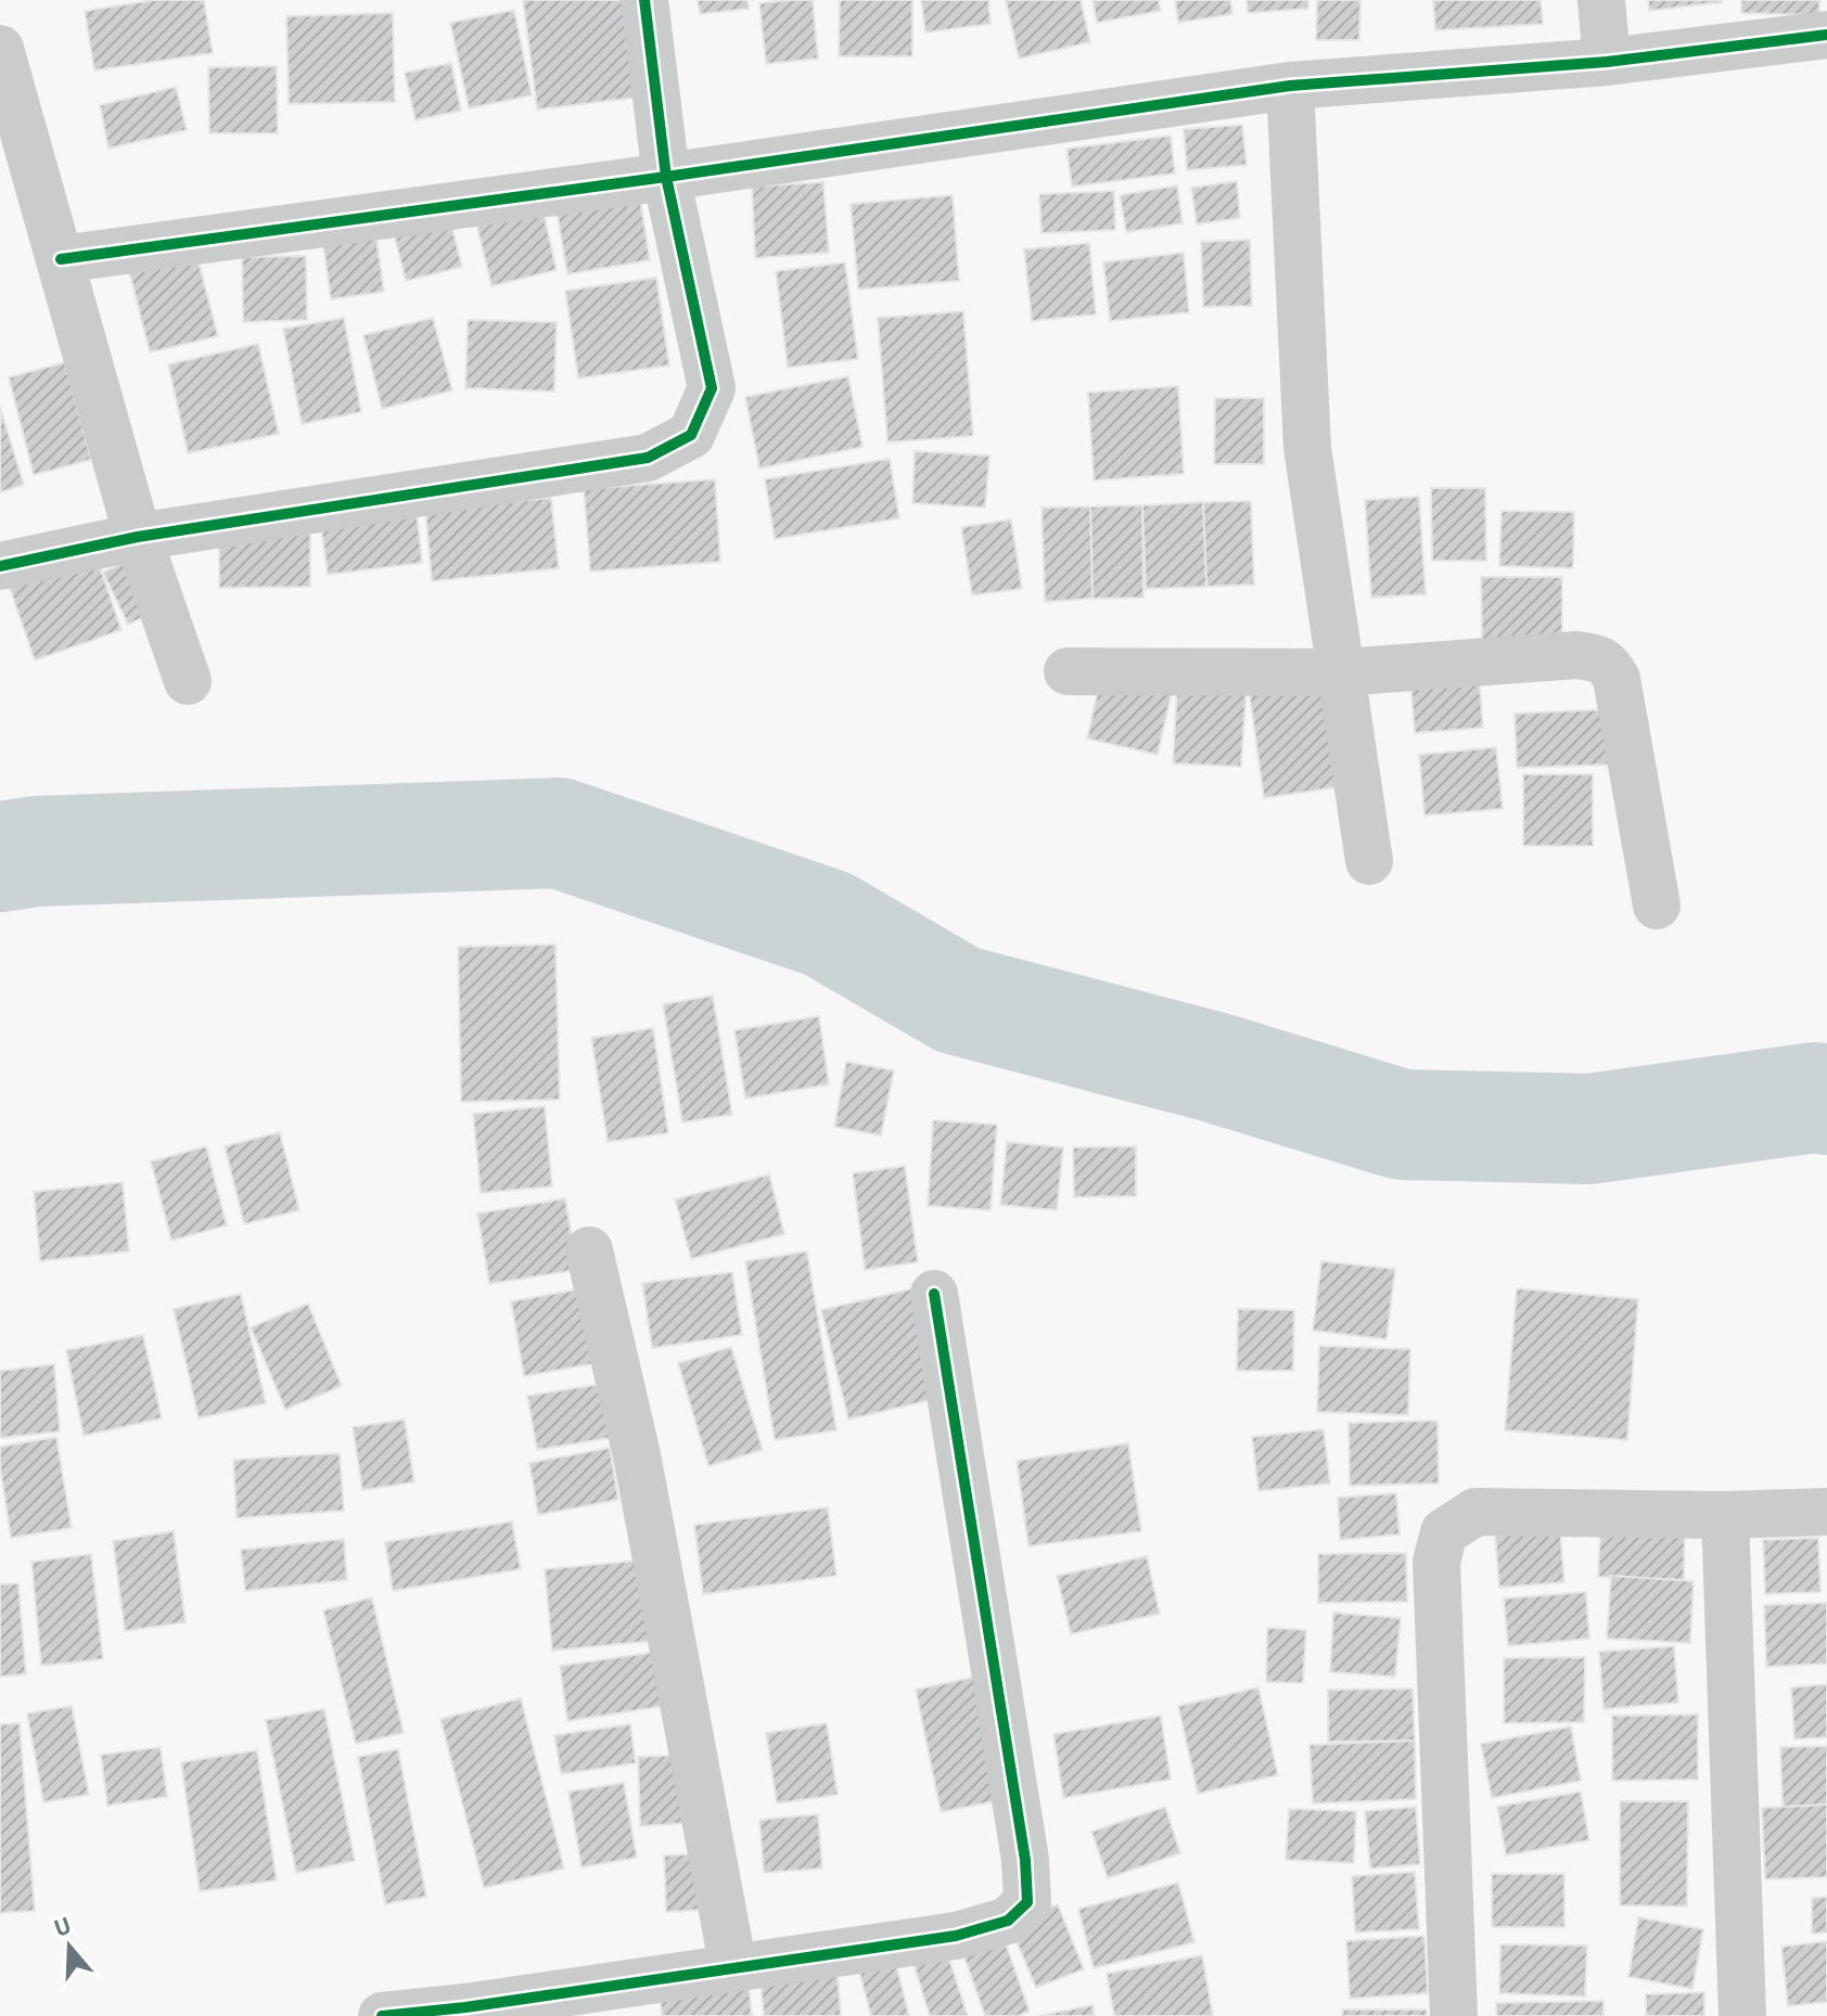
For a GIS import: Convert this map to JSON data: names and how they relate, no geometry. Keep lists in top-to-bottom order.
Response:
{
  "north": "top"
}
